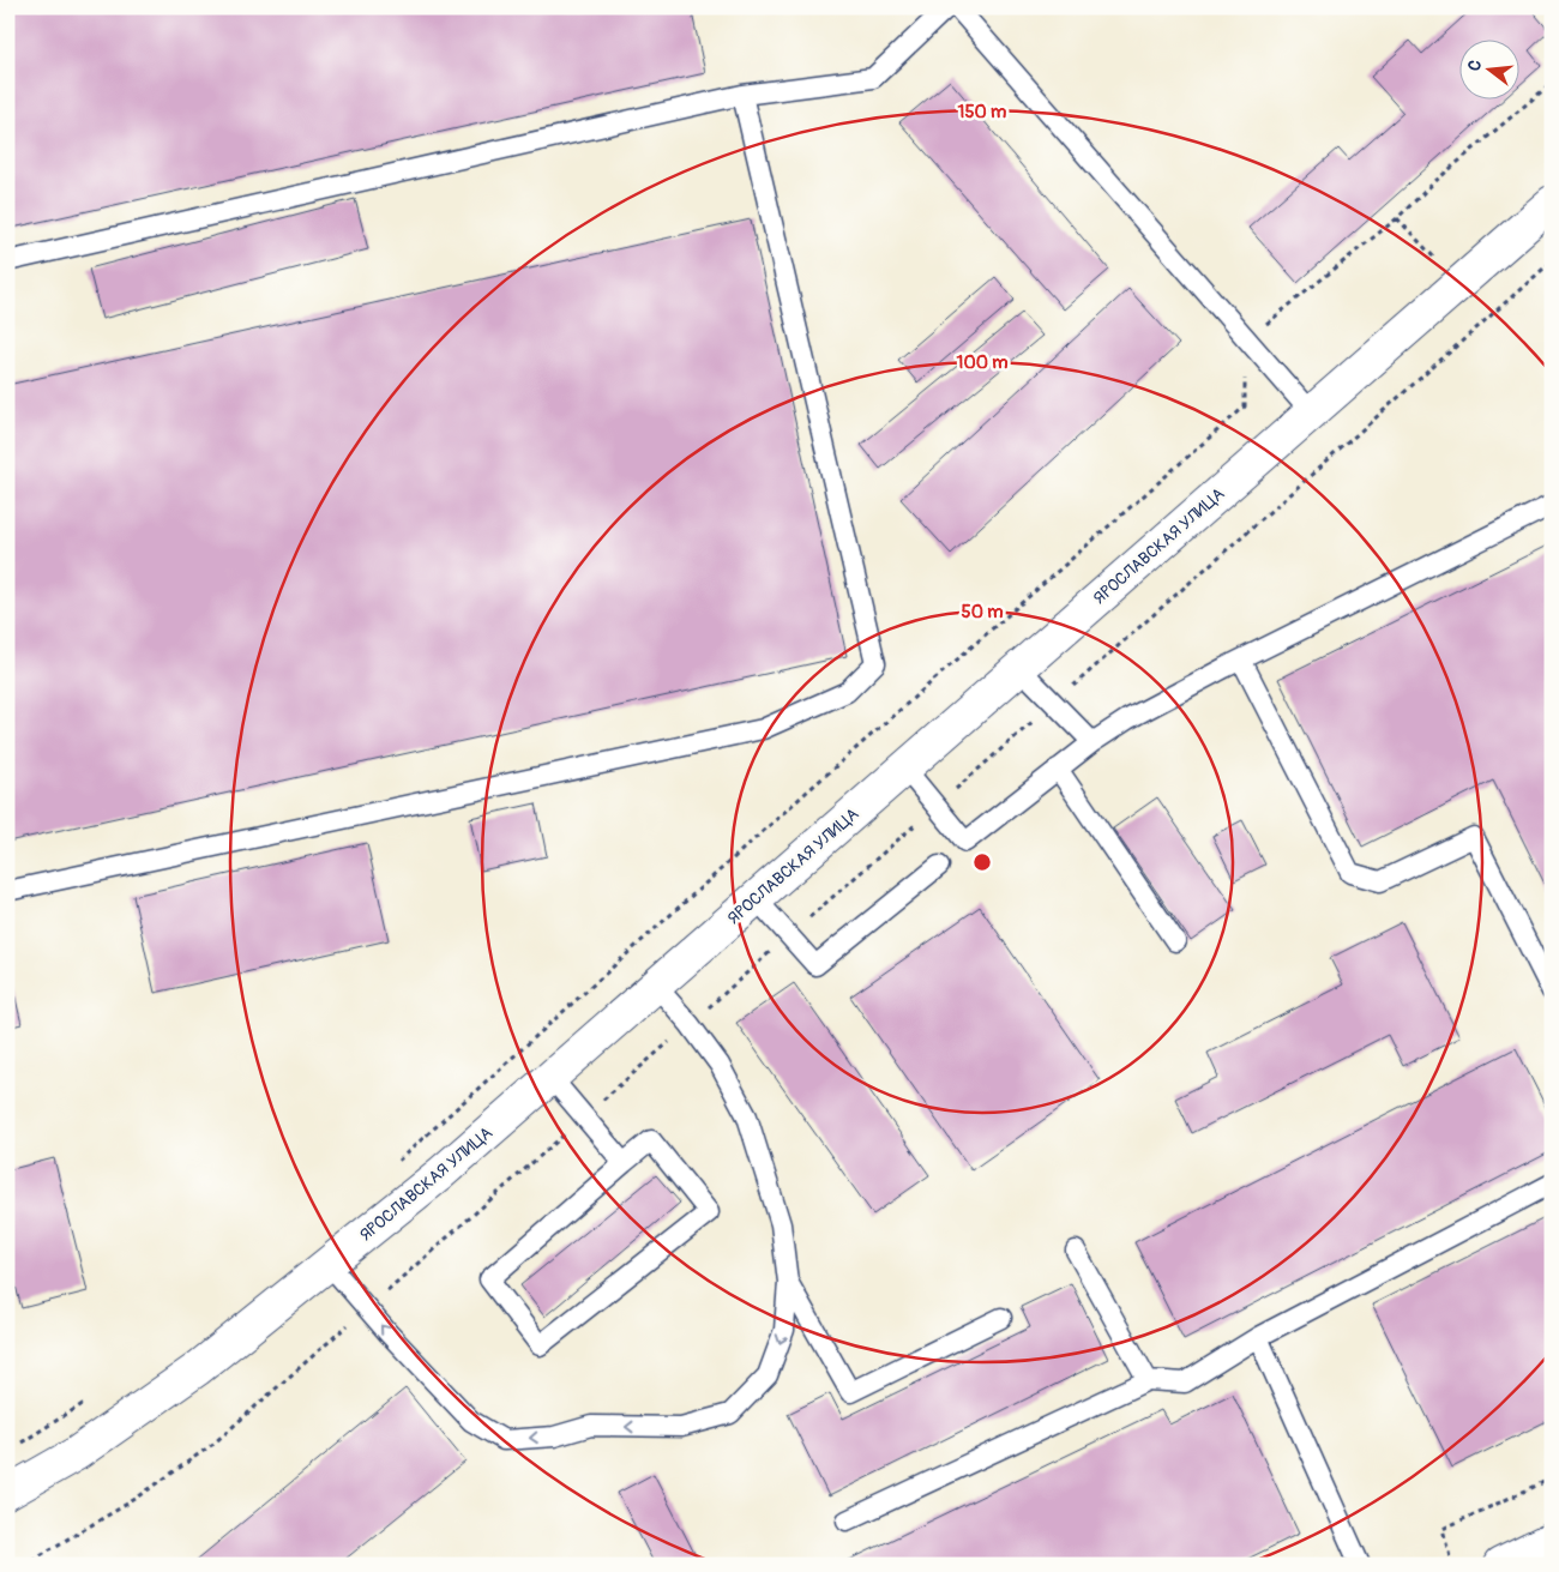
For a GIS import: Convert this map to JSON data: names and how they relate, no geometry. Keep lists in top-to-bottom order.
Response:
{
  "streets": {
    "street": ["ЯРОСЛАВСКАЯ УЛИЦА"]
  },
  "north": "left",
  "rings": ["150 m", "100 m", "50 m"]
}
